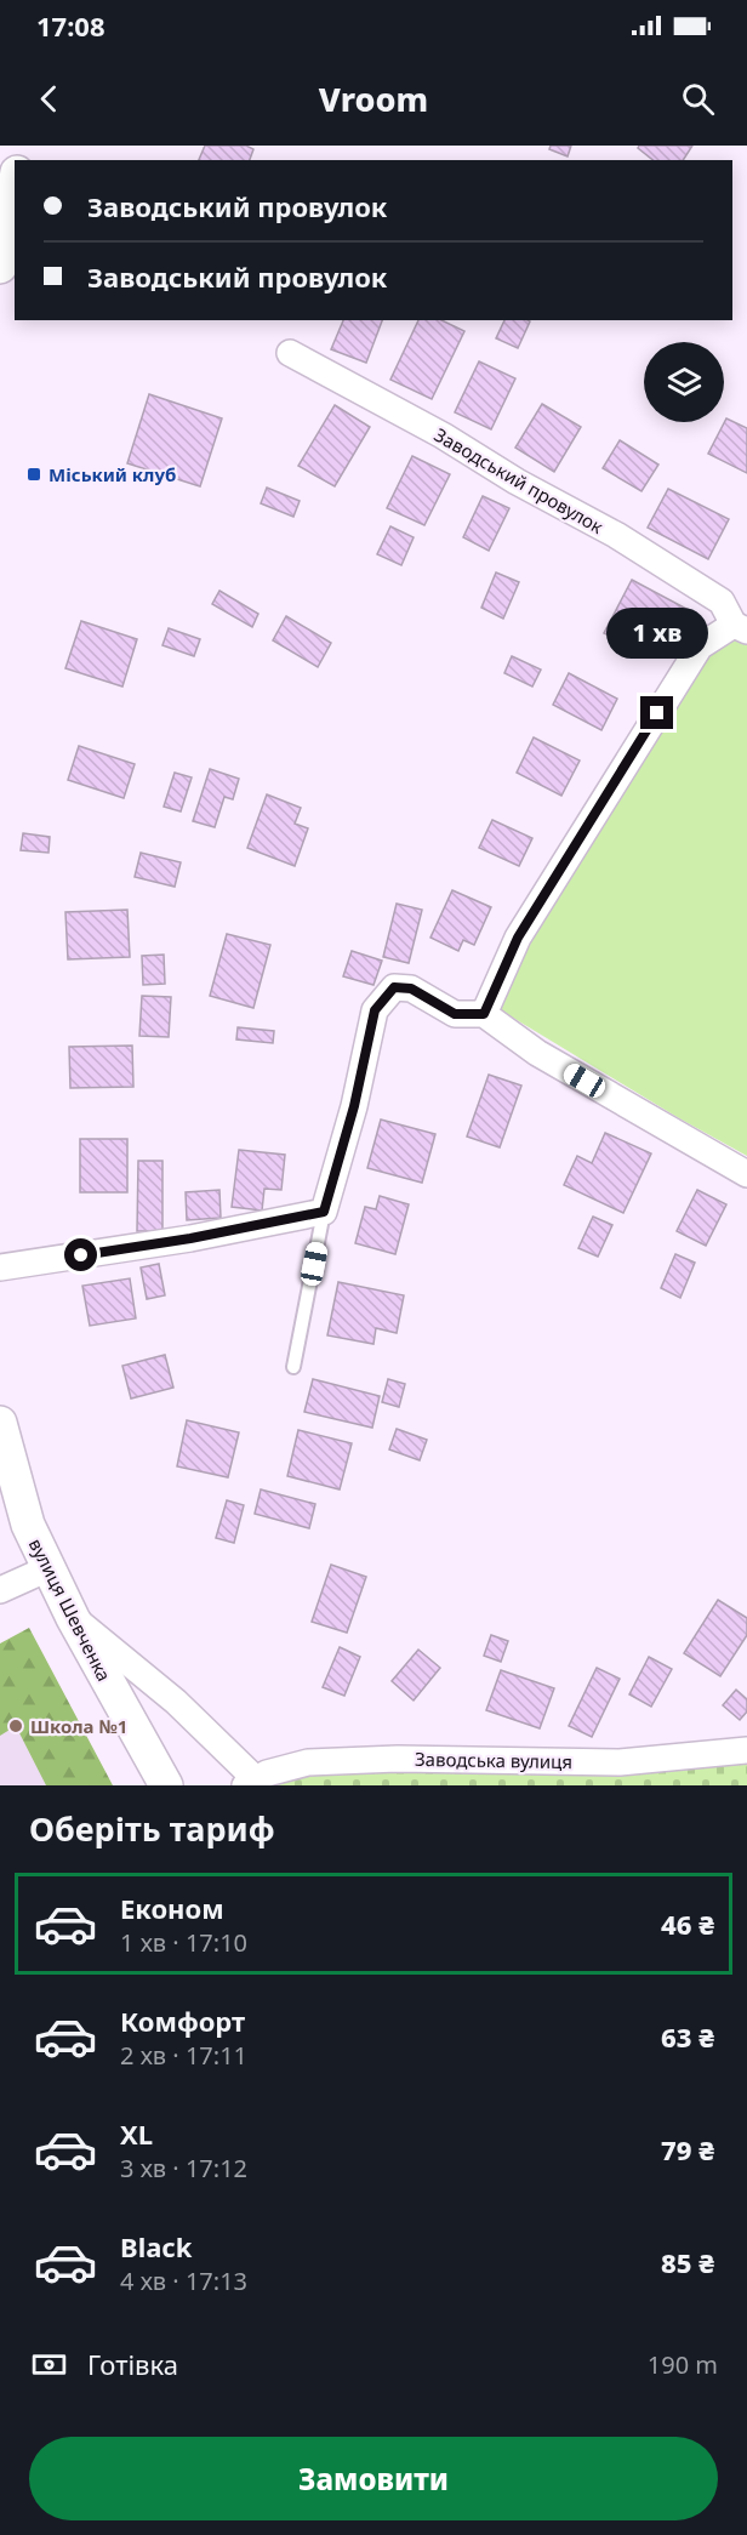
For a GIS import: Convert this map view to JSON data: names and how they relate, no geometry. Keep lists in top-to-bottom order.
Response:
{
  "streets": {
    "street": ["Заводський провулок", "вулиця Шевченка", "Заводська вулиця"]
  },
  "places": {
    "transit": ["Міський клуб"],
    "other": ["Школа №1"]
  },
  "page": {
    "status": "17:08",
    "header": "Vroom",
    "banner": ["Заводський провулок", "Заводський провулок"],
    "bubble": "1 хв",
    "heading": "Оберіть тариф",
    "list": [
      {
        "name": "Економ",
        "note": "1 хв · 17:10",
        "value": "46 ₴"
      },
      {
        "name": "Комфорт",
        "note": "2 хв · 17:11",
        "value": "63 ₴"
      },
      {
        "name": "XL",
        "note": "3 хв · 17:12",
        "value": "79 ₴"
      },
      {
        "name": "Black",
        "note": "4 хв · 17:13",
        "value": "85 ₴"
      }
    ],
    "pay": ["Готівка", "190 m"],
    "buttons": "Замовити"
  }
}
